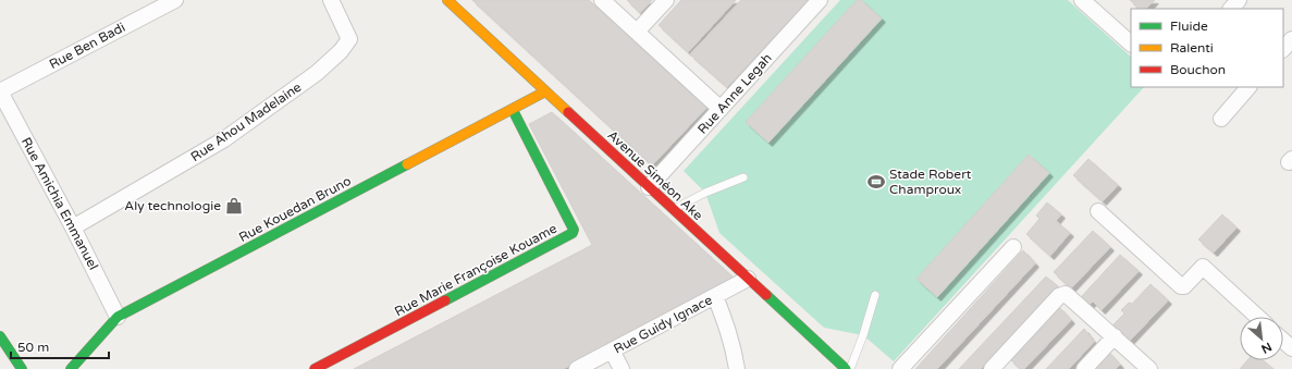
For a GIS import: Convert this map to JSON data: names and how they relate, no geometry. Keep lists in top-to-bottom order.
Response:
{
  "streets": {
    "street": [
      "Rue Ben Badi",
      "Rue Anne Legah",
      "Rue Ahou Madelaine",
      "Avenue Siméon Ake",
      "Rue Amichia Emmanuel",
      "Rue Kouedan Bruno",
      "Rue Marie Françoise Kouame",
      "Rue Guidy Ignace"
    ]
  },
  "crossings": [
    ["Rue Ben Badi", "Rue Amichia Emmanuel"],
    ["Rue Anne Legah", "Avenue Siméon Ake"],
    ["Rue Ahou Madelaine", "Rue Amichia Emmanuel"],
    ["Avenue Siméon Ake", "Rue Kouedan Bruno"],
    ["Avenue Siméon Ake", "Rue Guidy Ignace"],
    ["Rue Amichia Emmanuel", "Rue Kouedan Bruno"],
    ["Rue Kouedan Bruno", "Rue Marie Françoise Kouame"]
  ],
  "places": {
    "sports": ["Stade Robert Champroux"],
    "shop": ["Aly technologie"]
  },
  "legend": ["Fluide", "Ralenti", "Bouchon"],
  "scale_bar": "50 m",
  "north": "bottom right"
}
